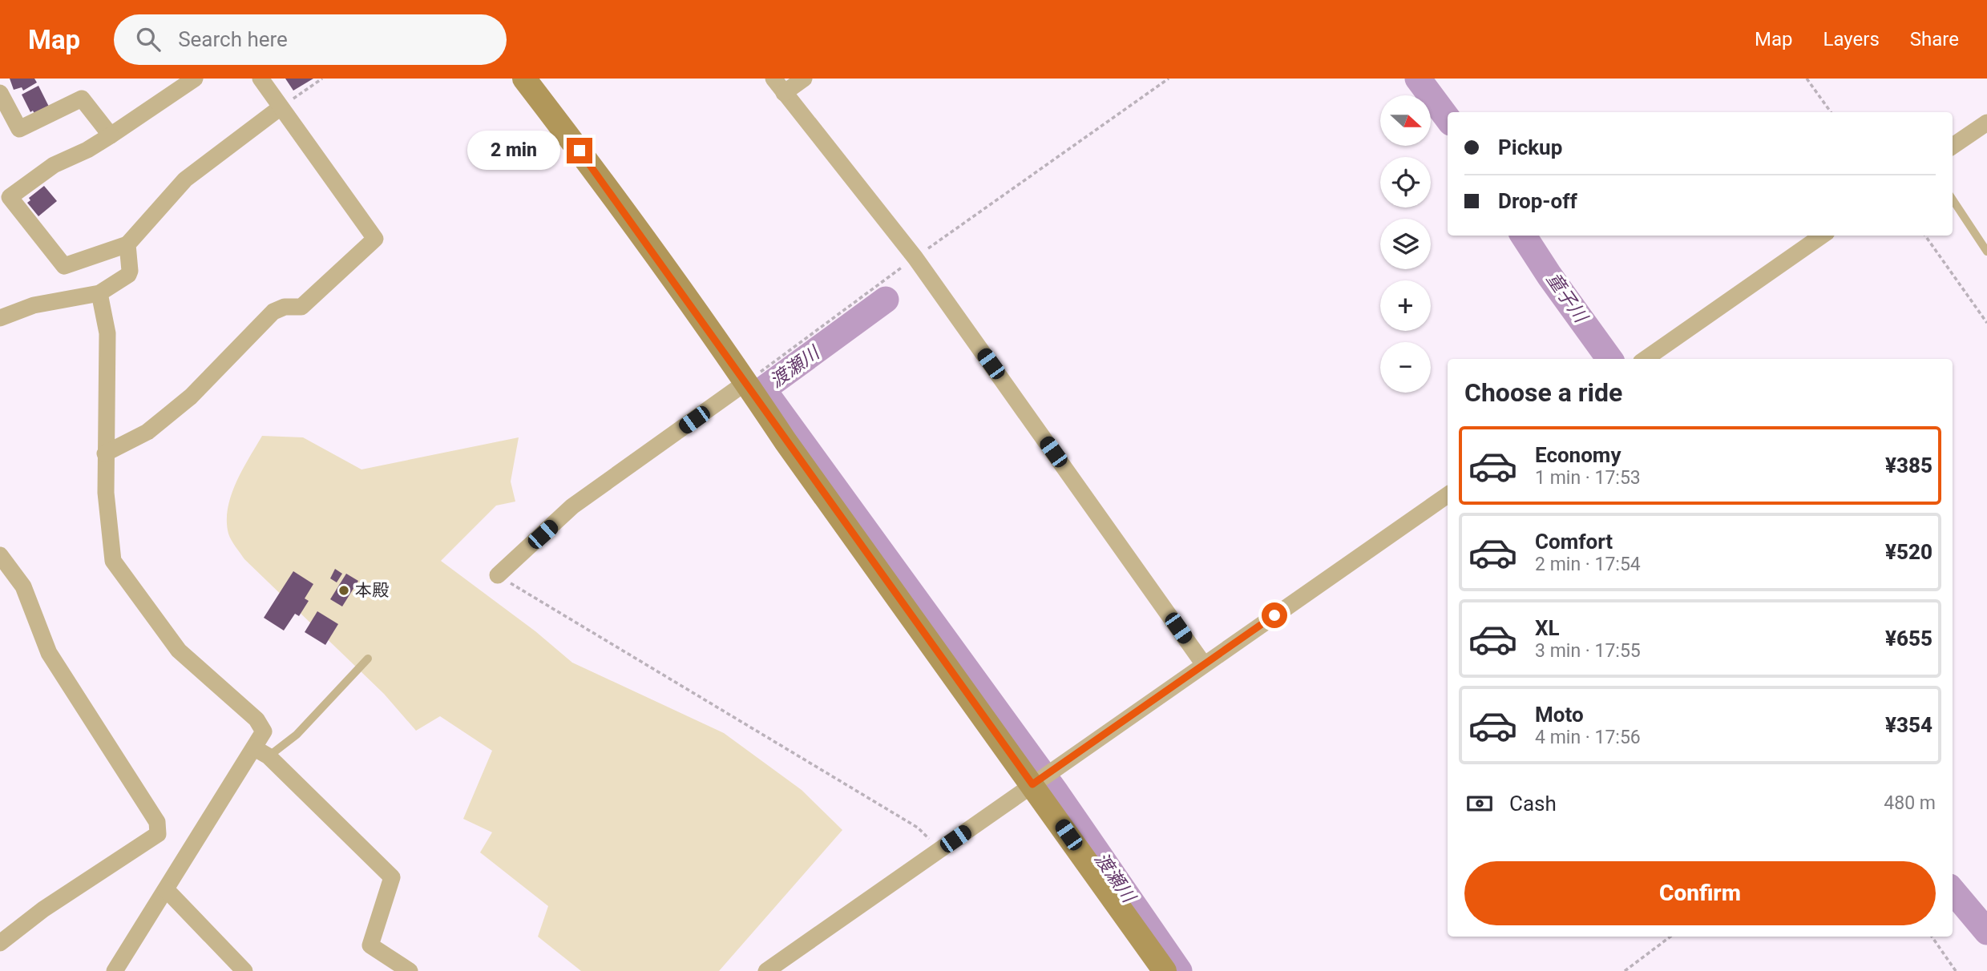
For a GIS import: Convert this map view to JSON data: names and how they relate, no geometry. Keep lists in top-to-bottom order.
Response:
{
  "water": ["童子川", "渡瀬川"],
  "places": ["本殿"],
  "north": "right",
  "page": {
    "header": "Map",
    "search": "Search here",
    "nav": ["Map", "Layers", "Share"],
    "map_buttons": ["+", "−"],
    "banner": ["Pickup", "Drop-off"],
    "bubble": "2 min",
    "heading": "Choose a ride",
    "list": [
      {
        "name": "Economy",
        "note": "1 min · 17:53",
        "value": "¥385"
      },
      {
        "name": "Comfort",
        "note": "2 min · 17:54",
        "value": "¥520"
      },
      {
        "name": "XL",
        "note": "3 min · 17:55",
        "value": "¥655"
      },
      {
        "name": "Moto",
        "note": "4 min · 17:56",
        "value": "¥354"
      }
    ],
    "pay": ["Cash", "480 m"],
    "buttons": "Confirm"
  }
}
